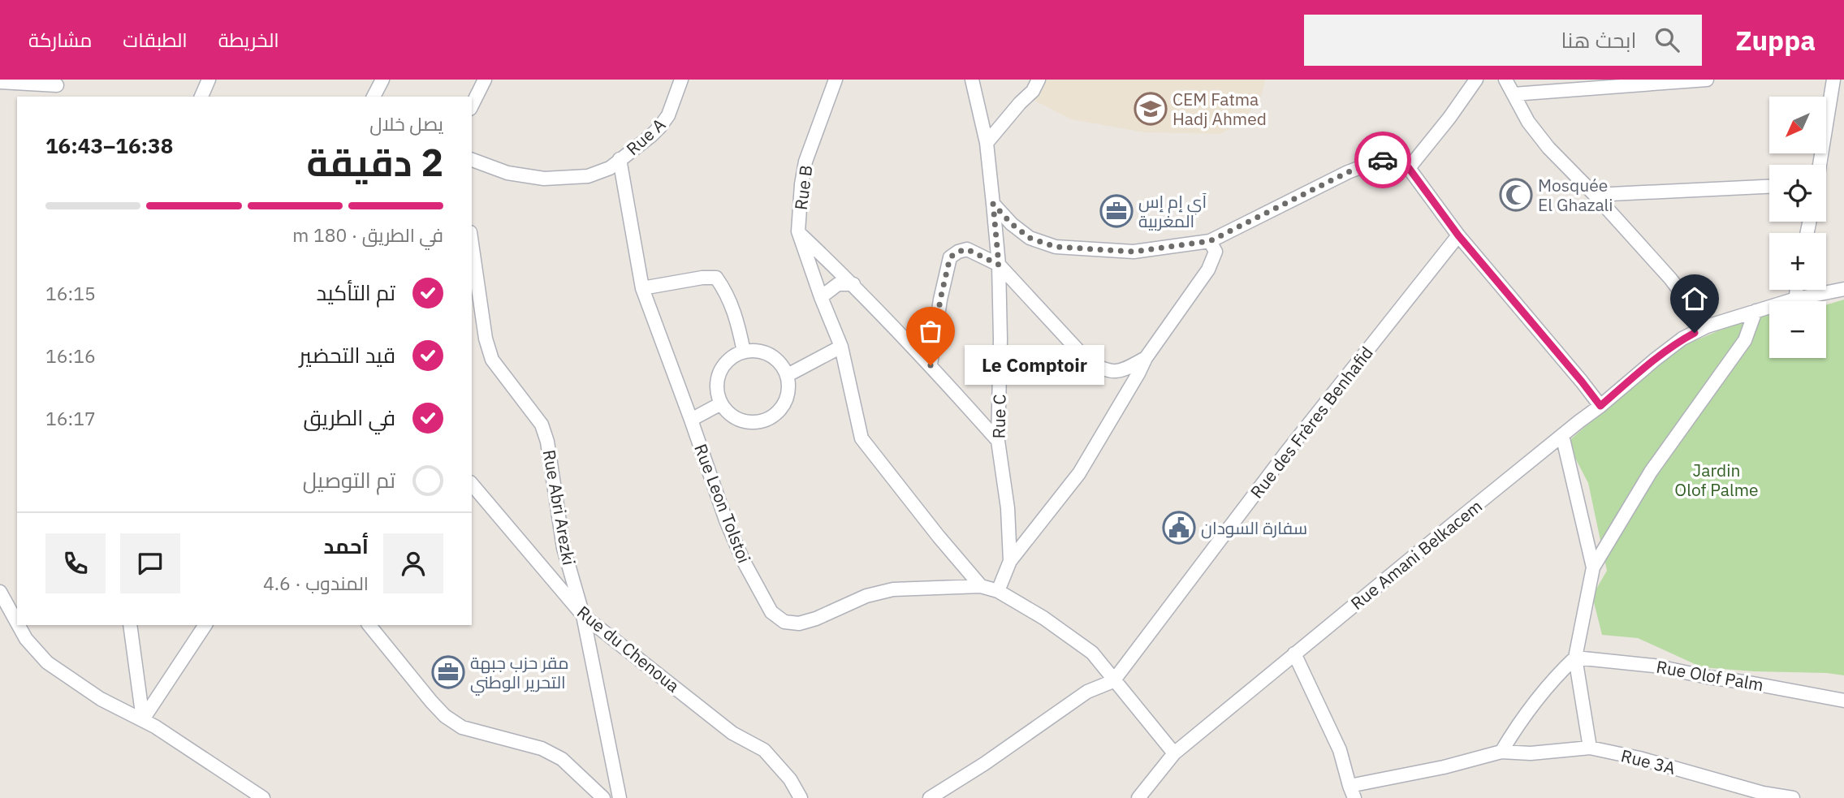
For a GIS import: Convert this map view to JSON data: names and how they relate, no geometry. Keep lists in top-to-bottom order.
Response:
{
  "streets": {
    "street": [
      "Rue A",
      "Rue B",
      "Rue C",
      "Rue des Frères Benhafid",
      "Rue Leon Tolstoi",
      "Rue Abri Arezki",
      "Rue Amani Belkacem",
      "Rue du Chenoua",
      "Rue Olof Palm",
      "Rue 3A"
    ]
  },
  "crossings": [
    ["Rue A", "Rue Leon Tolstoi"],
    ["Rue B", "Rue Leon Tolstoi"],
    ["Rue C", "Rue Leon Tolstoi"],
    ["Rue des Frères Benhafid", "Rue Leon Tolstoi"],
    ["Rue Leon Tolstoi", "Rue Amani Belkacem"],
    ["Rue Abri Arezki", "Rue du Chenoua"]
  ],
  "parks": ["Jardin Olof Palme"],
  "places": {
    "school or university": ["CEM Fatma Hadj Ahmed"],
    "mosque": ["Mosquée El Ghazali"],
    "office": ["آي إم إس المغربية", "مقر حزب جبهة التحرير الوطني"],
    "other": ["Le Comptoir"],
    "public building": ["سفارة السودان"]
  },
  "north": "bottom left",
  "page": {
    "header": "Zuppa",
    "search": "ابحث هنا",
    "nav": ["الخريطة", "الطبقات", "مشاركة"],
    "map_buttons": ["+", "−"],
    "heading": ["2 دقيقة", "يصل خلال", "16:38–16:43"],
    "panel": ["أحمد", "المندوب · 4.6"],
    "bar": "في الطريق · 180 m",
    "list": [
      ["تم التأكيد", "16:15"],
      ["قيد التحضير", "16:16"],
      ["في الطريق", "16:17"],
      "تم التوصيل"
    ],
    "bubble": "Le Comptoir"
  }
}
